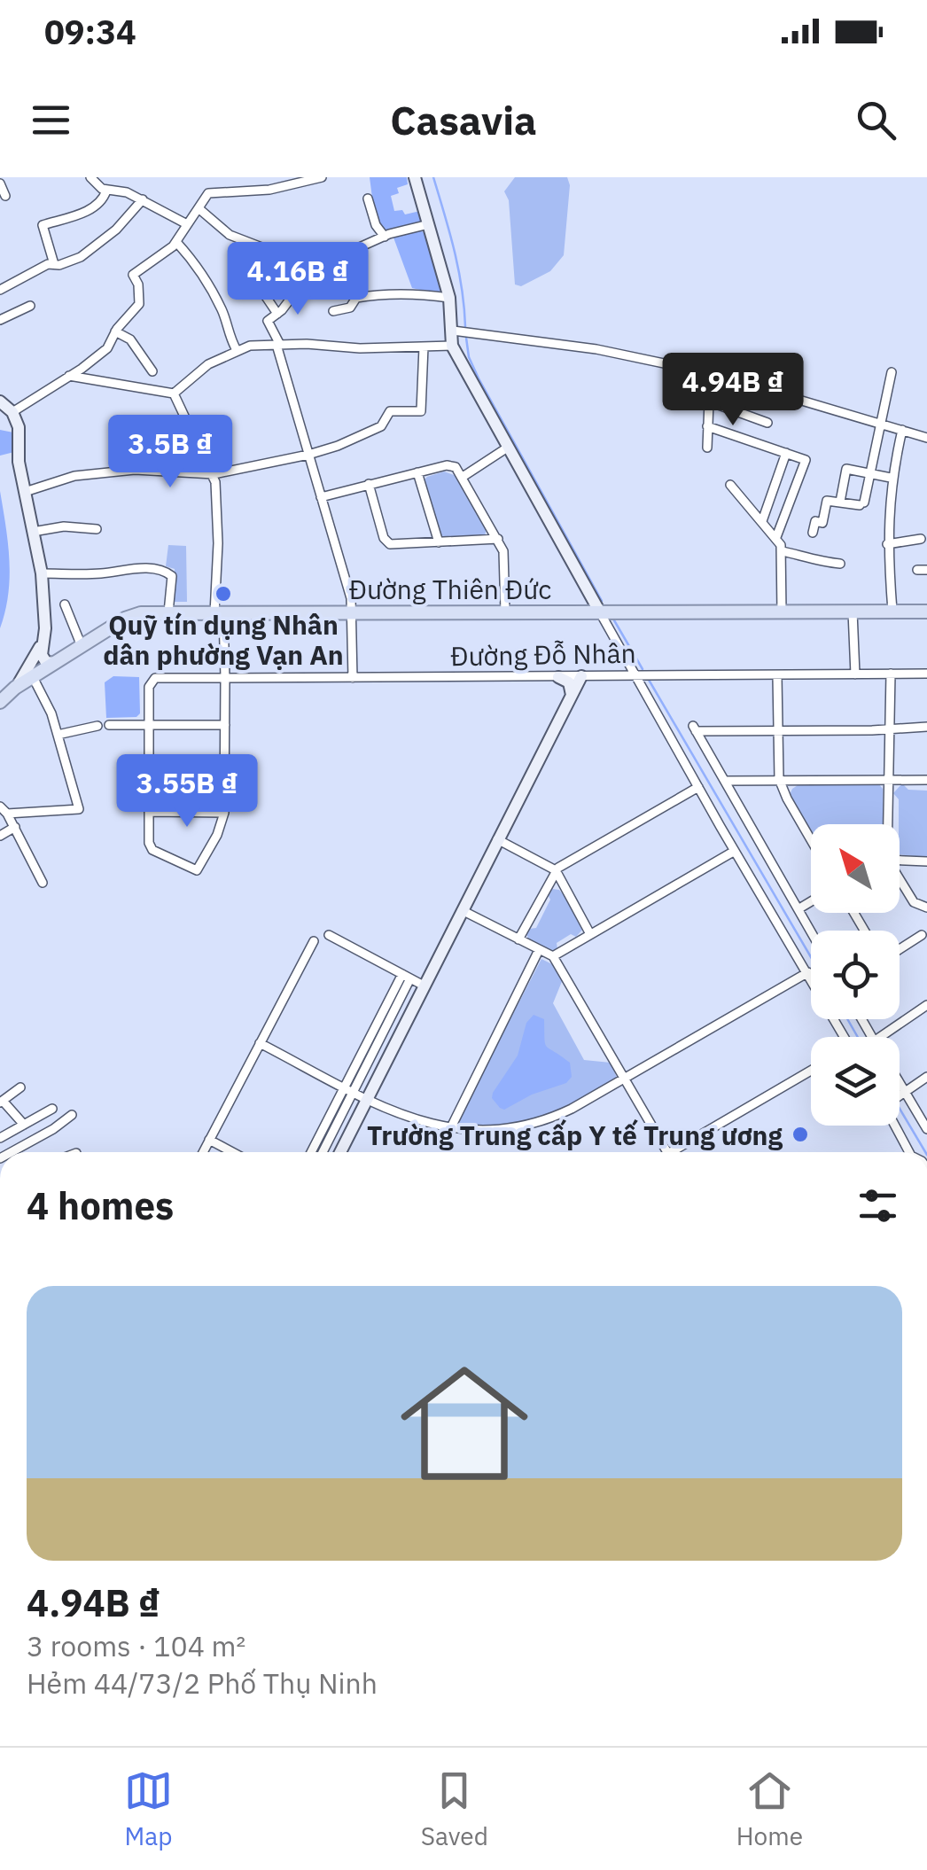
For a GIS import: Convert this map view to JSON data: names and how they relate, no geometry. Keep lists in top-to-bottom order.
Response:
{
  "streets": {
    "main road": ["Đường Thiên Đức"],
    "street": ["Đường Đỗ Nhân"]
  },
  "places": ["Quỹ tín dụng Nhân dân phường Vạn An", "Trường Trung cấp Y tế Trung ương"],
  "north": "top left",
  "page": {
    "status": "09:34",
    "header": "Casavia",
    "price": [
      "4.16B ₫",
      "4.94B ₫",
      "3.5B ₫",
      "3.55B ₫"
    ],
    "heading": "4 homes",
    "list": [
      {
        "name": "4.94B ₫",
        "note": "3 rooms · 104 m² · Hẻm 44/73/2 Phố Thụ Ninh"
      }
    ],
    "tabs": ["Map", "Saved", "Home"]
  }
}
